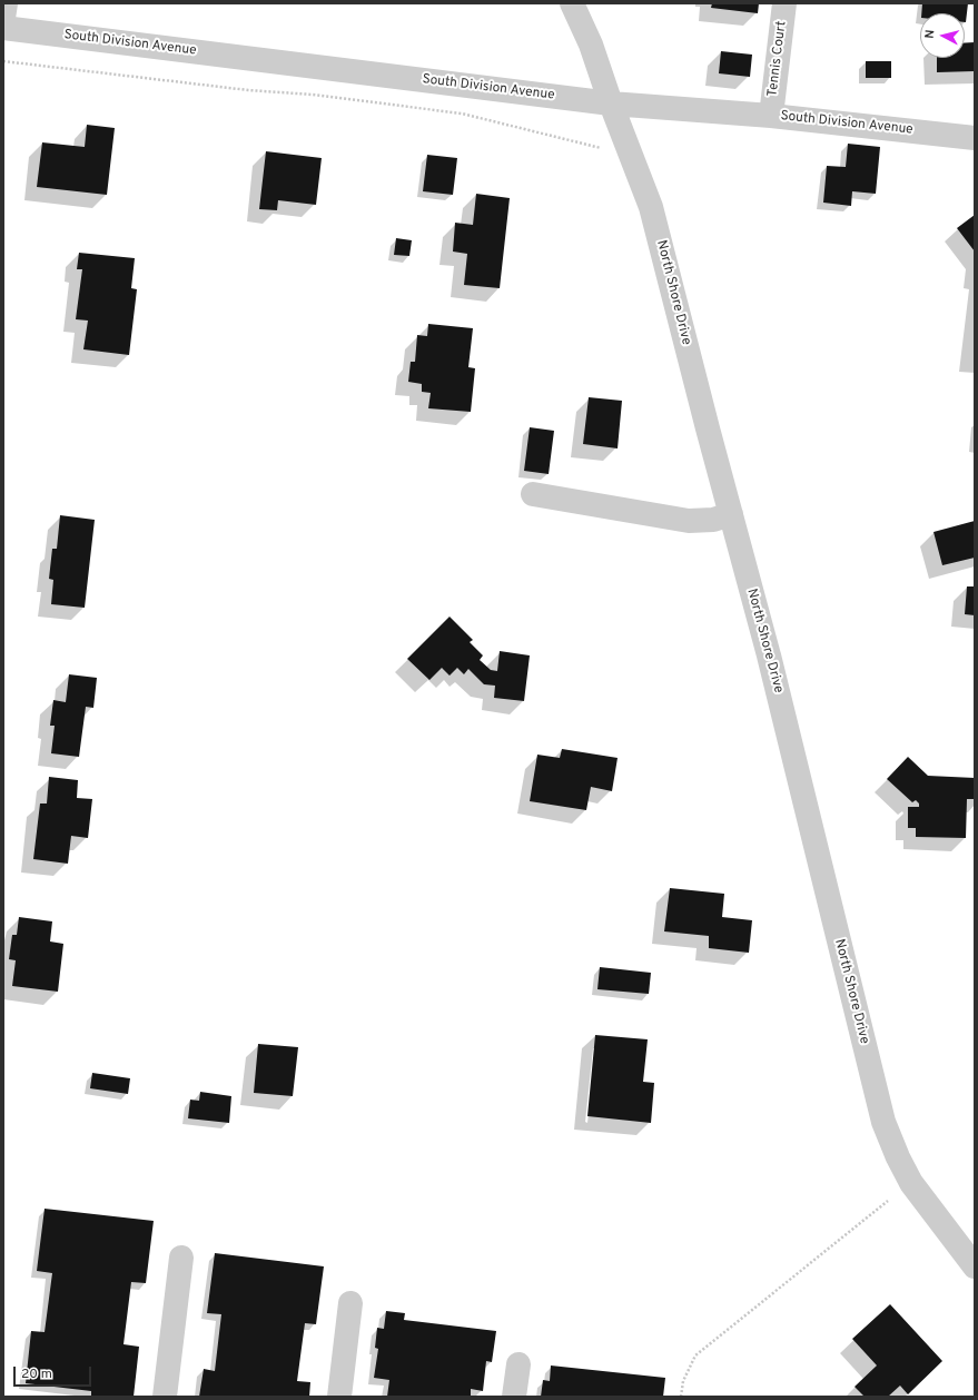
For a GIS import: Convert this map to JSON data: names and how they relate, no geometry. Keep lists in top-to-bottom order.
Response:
{
  "streets": {
    "street": ["South Division Avenue", "Tennis Court", "North Shore Drive"]
  },
  "crossings": [
    ["South Division Avenue", "Tennis Court"],
    ["South Division Avenue", "North Shore Drive"]
  ],
  "scale_bar": "20 m",
  "north": "left"
}
